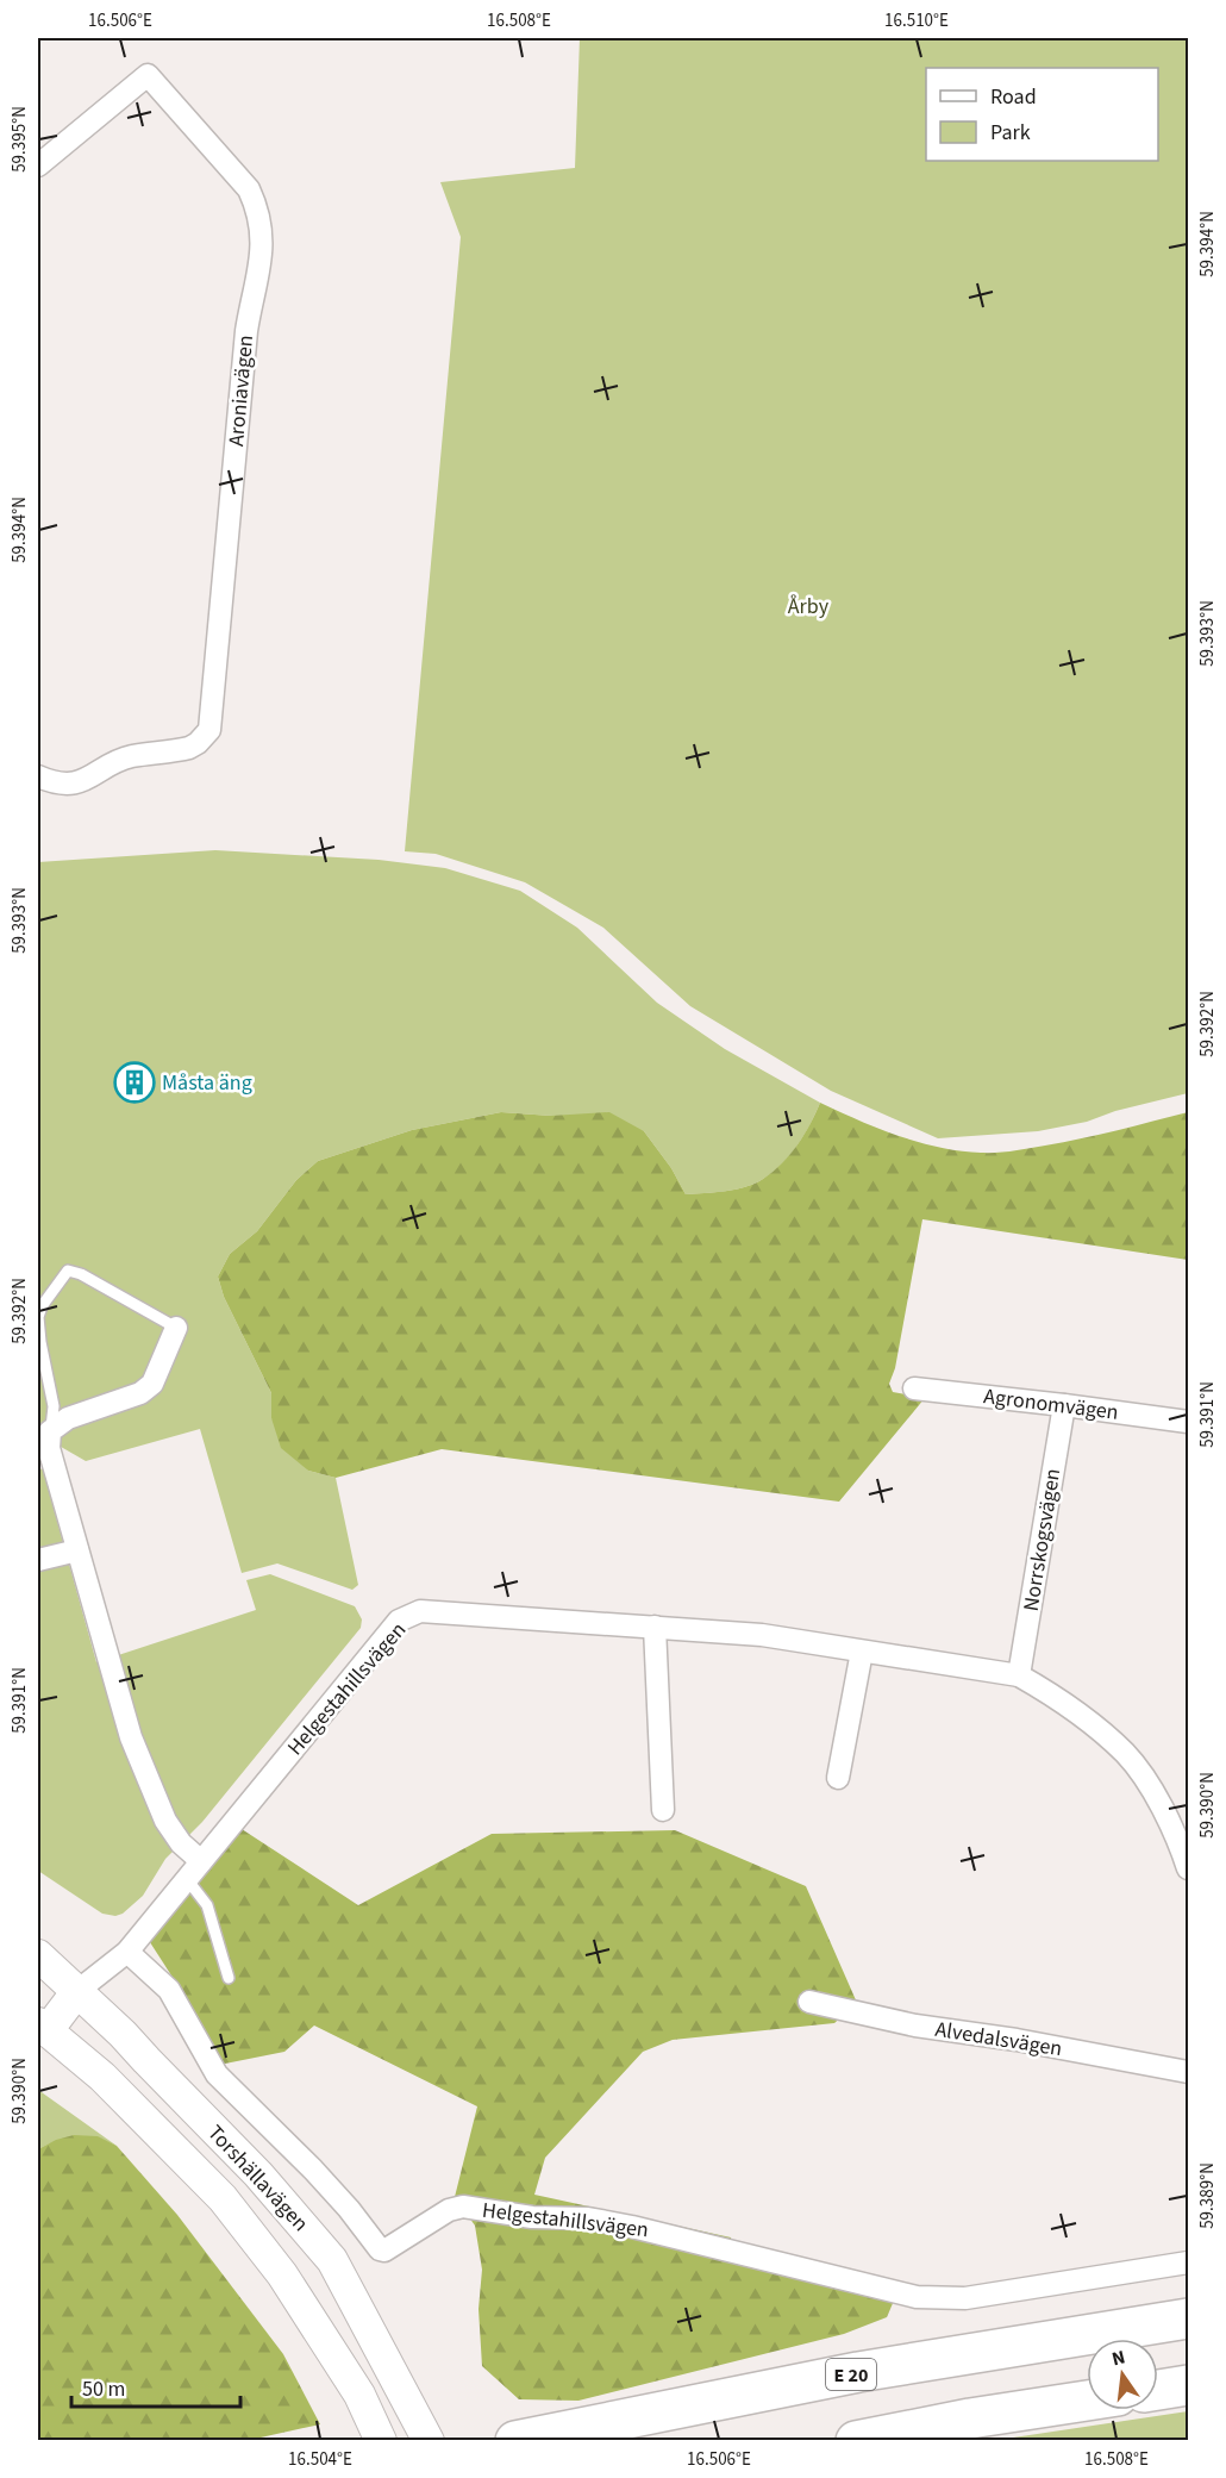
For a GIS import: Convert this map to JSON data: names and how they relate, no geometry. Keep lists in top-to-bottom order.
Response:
{
  "streets": {
    "highway": ["E 20"],
    "main road": ["Torshällavägen"],
    "street": [
      "Aroniavägen",
      "Agronomvägen",
      "Norrskogsvägen",
      "Helgestahillsvägen",
      "Alvedalsvägen"
    ]
  },
  "crossings": [
    ["Agronomvägen", "Norrskogsvägen"],
    ["Norrskogsvägen", "Helgestahillsvägen"],
    ["Helgestahillsvägen", "Torshällavägen"]
  ],
  "parks": ["Årby"],
  "places": {
    "building": ["Måsta äng"]
  },
  "legend": ["Road", "Park"],
  "scale_bar": "50 m",
  "north": "top",
  "coordinates": [
    "16.506°E",
    "16.508°E",
    "16.510°E",
    "59.395°N",
    "59.394°N",
    "59.393°N",
    "59.392°N",
    "59.391°N",
    "59.390°N",
    "59.389°N",
    "16.504°E"
  ]
}
